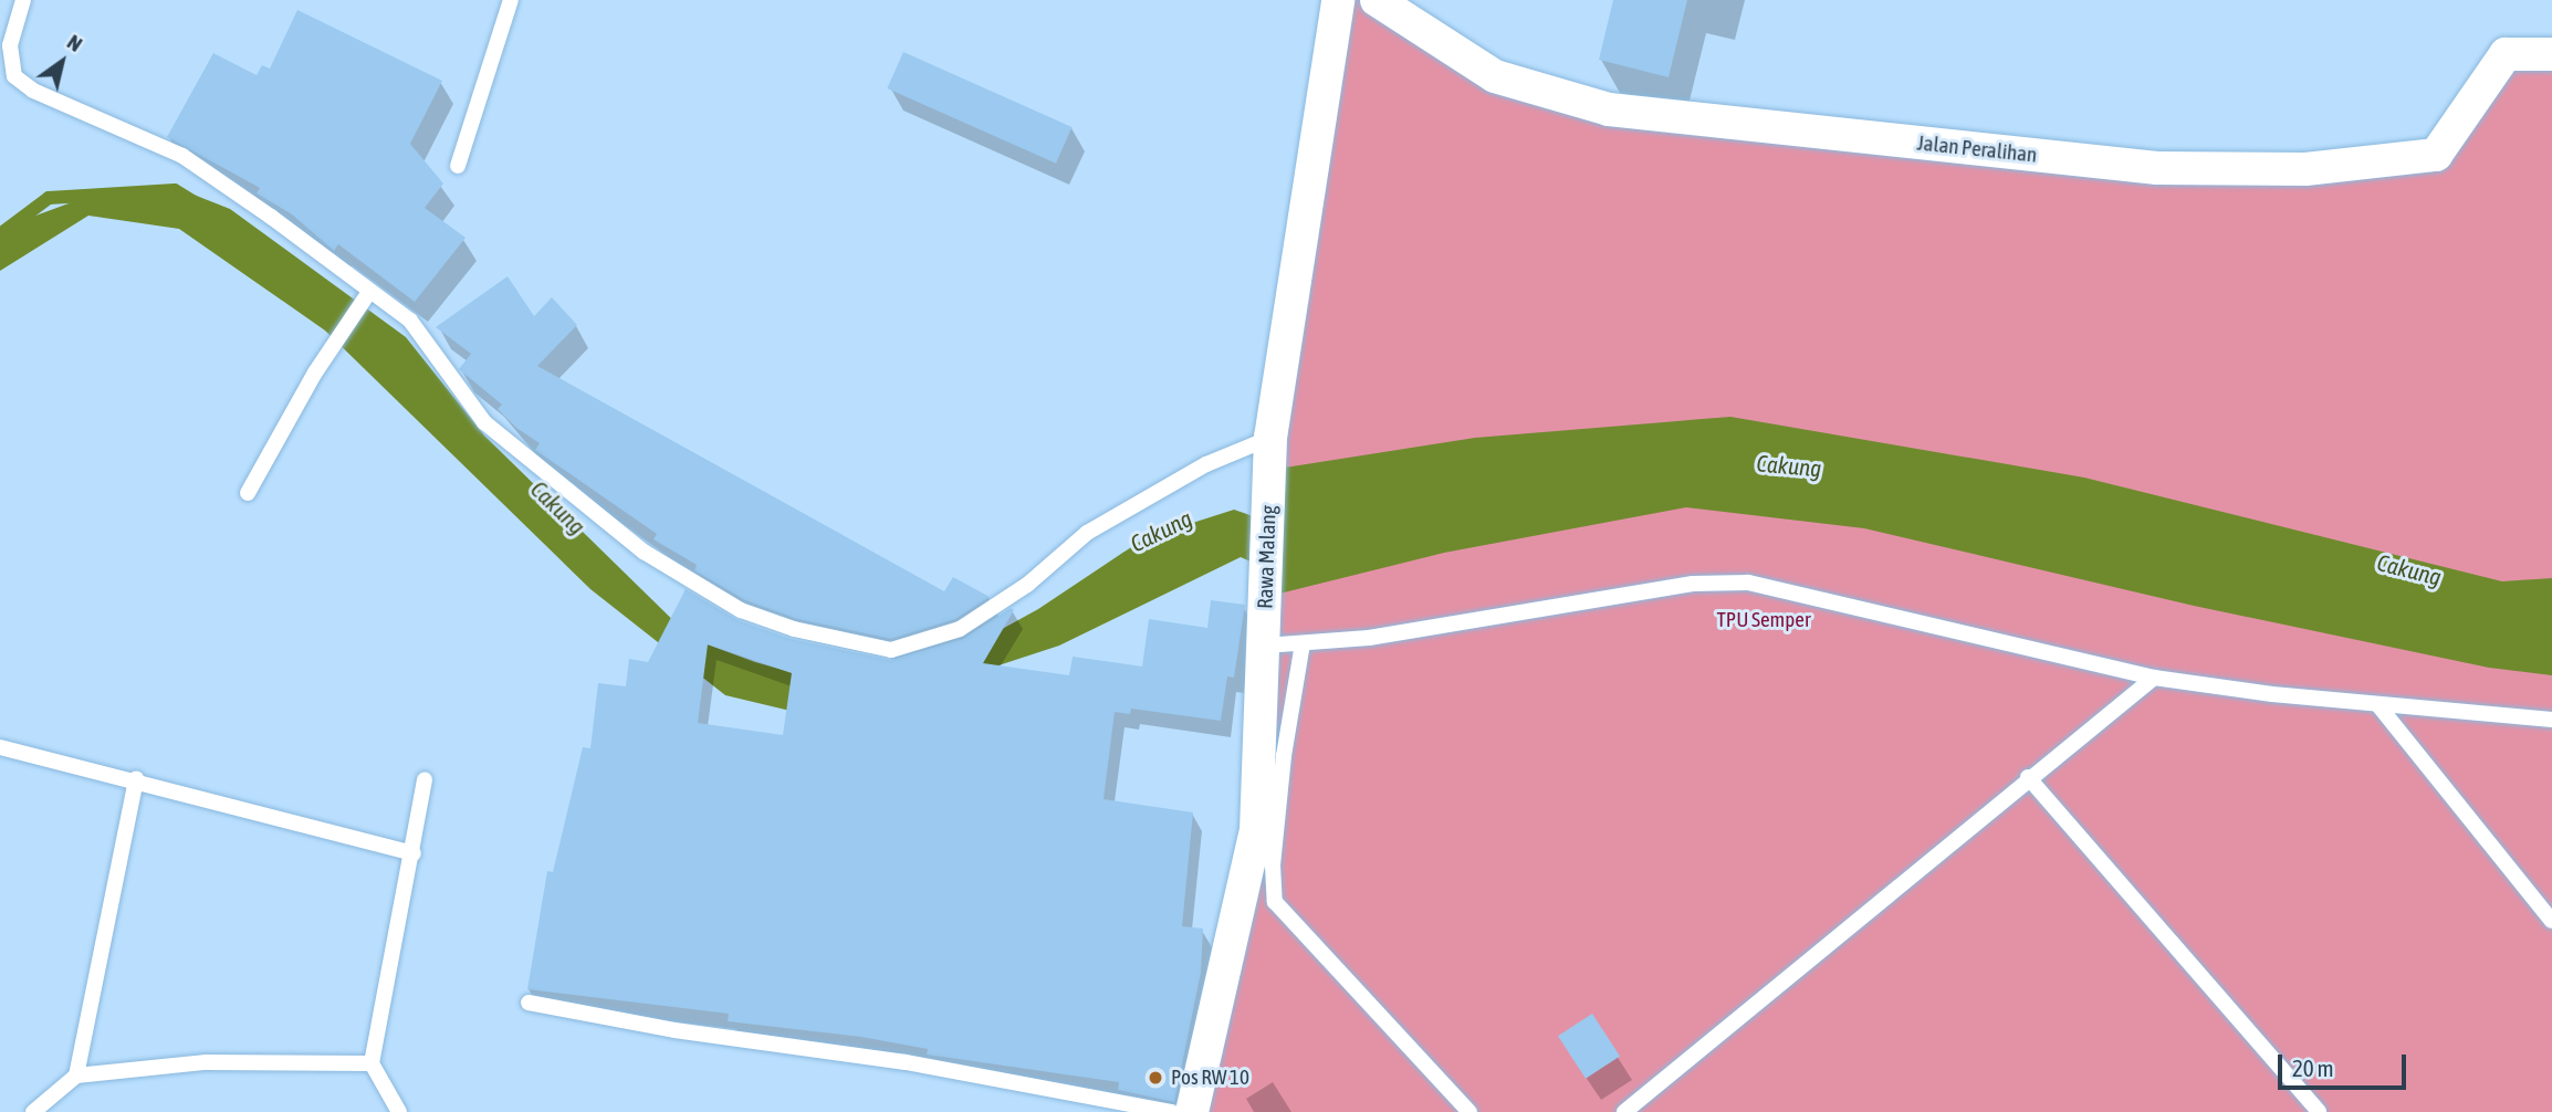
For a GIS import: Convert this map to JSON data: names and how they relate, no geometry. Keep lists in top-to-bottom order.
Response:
{
  "streets": {
    "street": ["Jalan Peralihan", "Rawa Malang"]
  },
  "water": ["Cakung"],
  "parks": ["TPU Semper"],
  "places": ["Pos RW 10"],
  "scale_bar": "20 m",
  "north": "top right"
}
